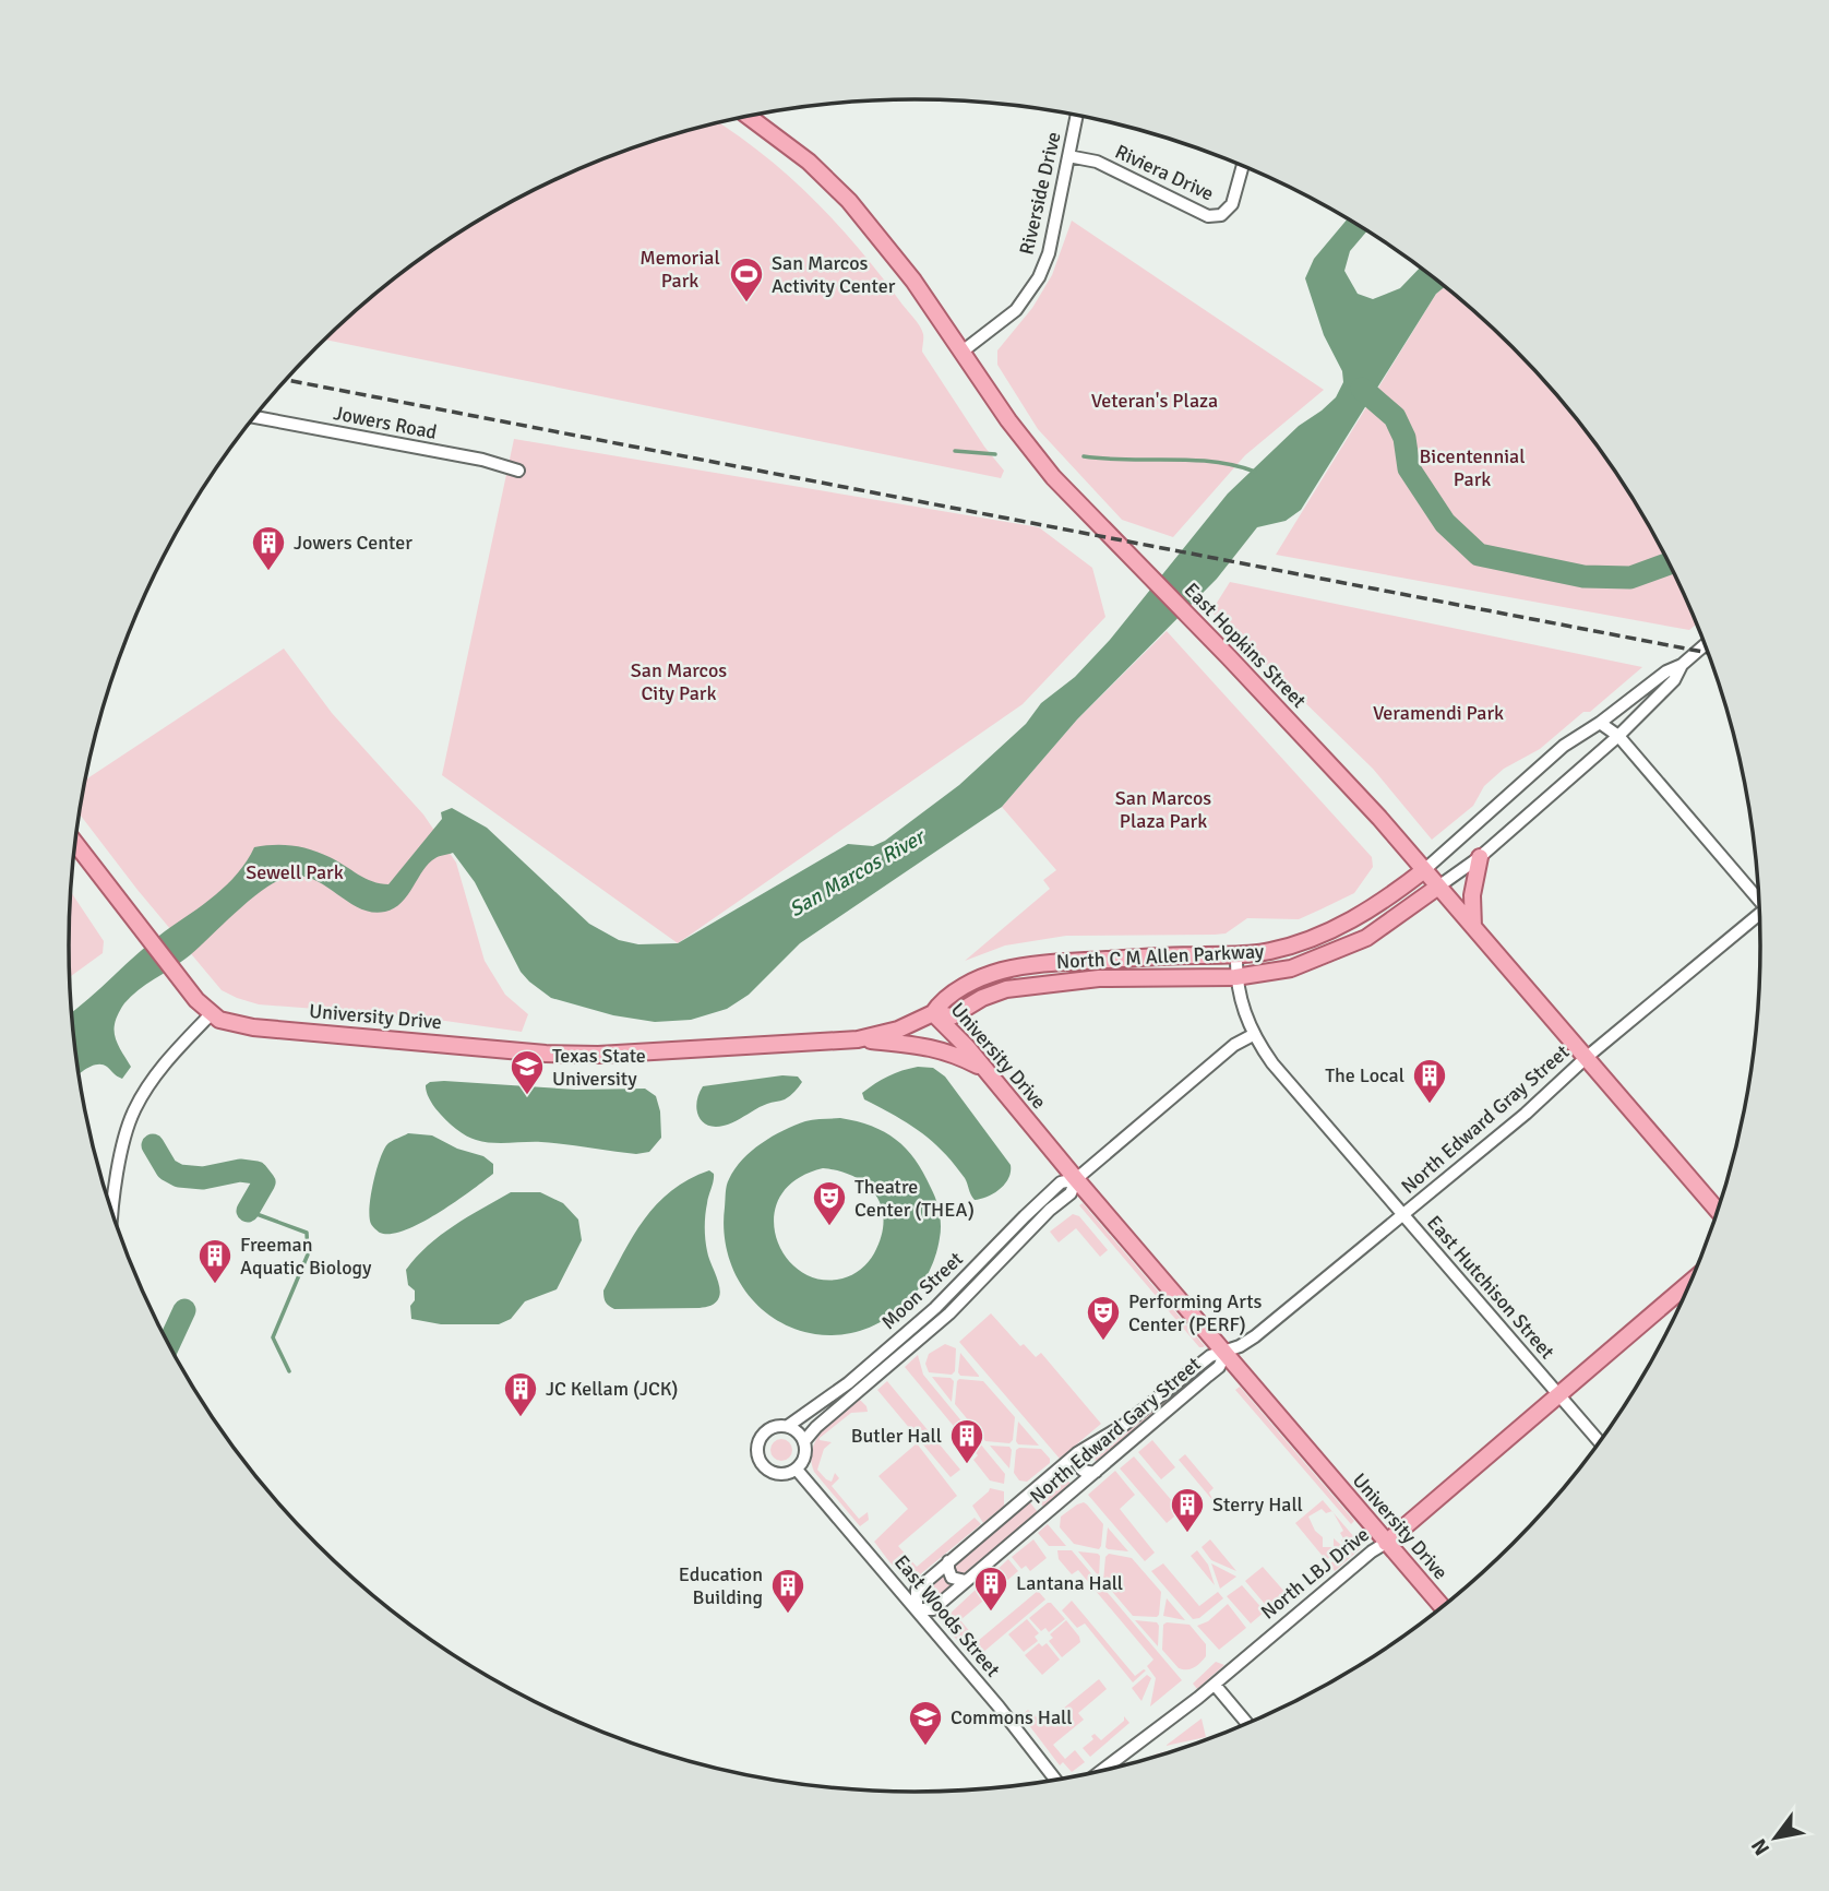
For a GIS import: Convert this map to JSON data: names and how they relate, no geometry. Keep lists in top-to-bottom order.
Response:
{
  "streets": {
    "main road": [
      "East Hopkins Street",
      "North C M Allen Parkway",
      "University Drive",
      "North LBJ Drive"
    ],
    "street": [
      "Riviera Drive",
      "Riverside Drive",
      "Jowers Road",
      "North Edward Gray Street",
      "East Hutchison Street",
      "Moon Street",
      "North Edward Gary Street",
      "East Woods Street"
    ]
  },
  "crossings": [
    ["Riviera Drive", "Riverside Drive"],
    ["Riverside Drive", "East Hopkins Street"],
    ["East Hopkins Street", "North C M Allen Parkway"],
    ["East Hopkins Street", "North Edward Gray Street"],
    ["North C M Allen Parkway", "University Drive"],
    ["North C M Allen Parkway", "East Hutchison Street"],
    ["University Drive", "North Edward Gray Street"],
    ["University Drive", "Moon Street"],
    ["University Drive", "North Edward Gary Street"],
    ["University Drive", "North LBJ Drive"],
    ["North Edward Gray Street", "East Hutchison Street"],
    ["North Edward Gray Street", "North Edward Gary Street"],
    ["East Hutchison Street", "Moon Street"],
    ["East Hutchison Street", "North LBJ Drive"],
    ["Moon Street", "East Woods Street"],
    ["North Edward Gary Street", "East Woods Street"]
  ],
  "water": ["San Marcos River"],
  "parks": [
    "Memorial Park",
    "Veteran's Plaza",
    "Bicentennial Park",
    "San Marcos City Park",
    "Veramendi Park",
    "San Marcos Plaza Park",
    "Sewell Park"
  ],
  "places": {
    "sports": ["San Marcos Activity Center"],
    "building": [
      "Jowers Center",
      "The Local",
      "Freeman Aquatic Biology",
      "JC Kellam (JCK)",
      "Butler Hall",
      "Sterry Hall",
      "Lantana Hall",
      "Education Building"
    ],
    "school or university": ["Texas State University", "Commons Hall"],
    "theatre": ["Theatre Center (THEA)", "Performing Arts Center (PERF)"]
  },
  "north": "bottom left"
}
